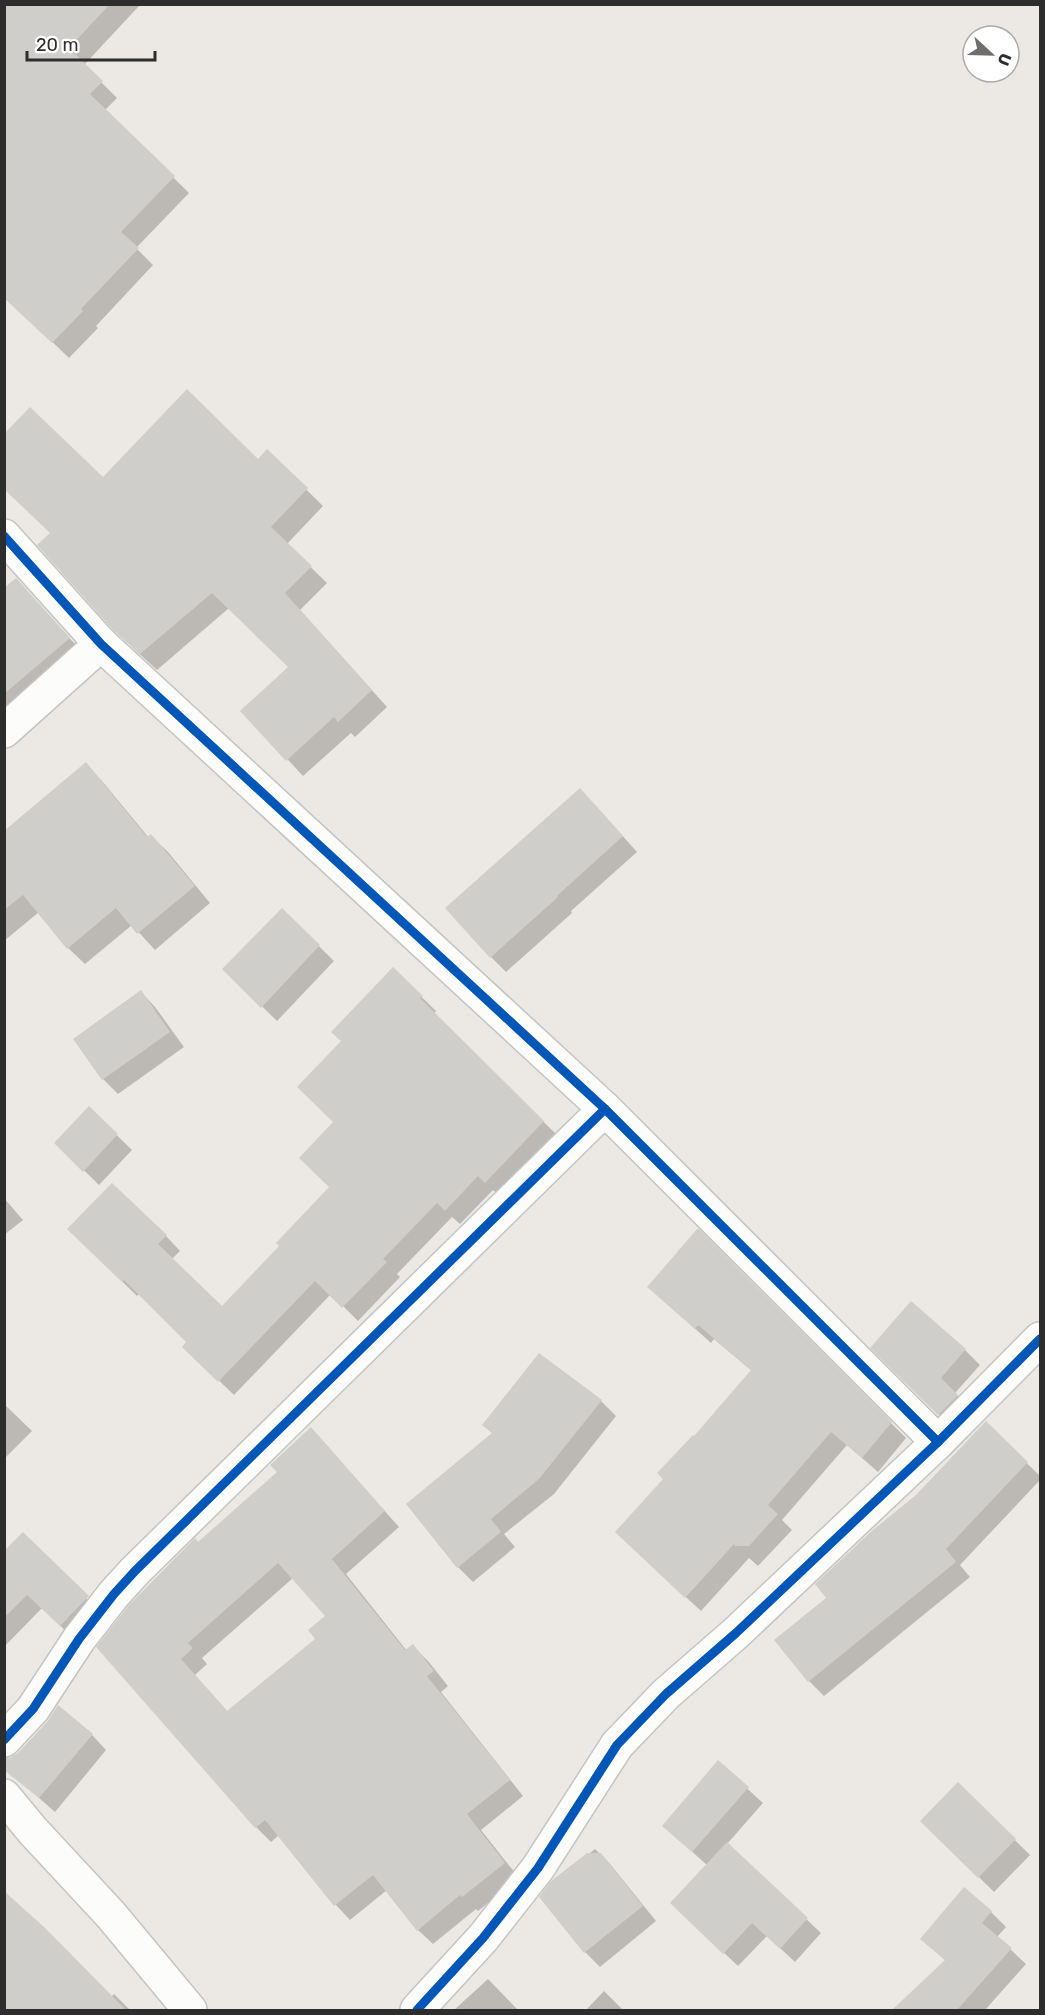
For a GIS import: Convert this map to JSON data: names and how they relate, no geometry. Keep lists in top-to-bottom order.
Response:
{
  "scale_bar": "20 m",
  "north": "right"
}
